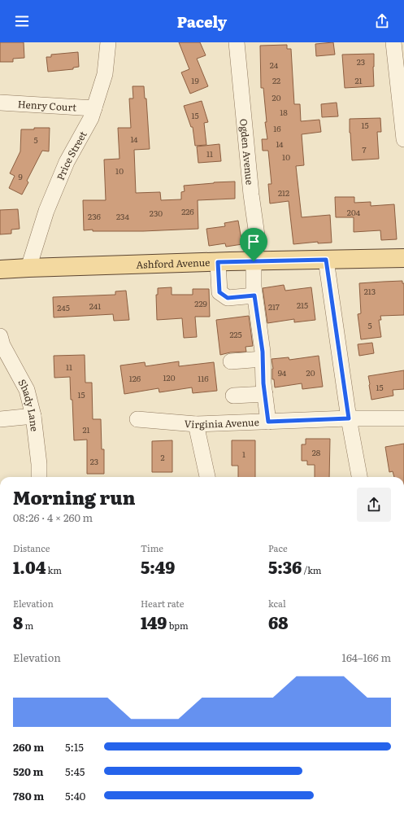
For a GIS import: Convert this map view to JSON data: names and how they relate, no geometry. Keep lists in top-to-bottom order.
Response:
{
  "streets": {
    "main road": ["Ashford Avenue"],
    "street": [
      "Henry Court",
      "Ogden Avenue",
      "Price Street",
      "Shady Lane",
      "Virginia Avenue"
    ]
  },
  "crossings": [
    ["Henry Court", "Price Street"],
    ["Ogden Avenue", "Ashford Avenue"],
    ["Ogden Avenue", "Virginia Avenue"],
    ["Price Street", "Ashford Avenue"]
  ],
  "house_numbers": [
    "23",
    "24",
    "19",
    "22",
    "21",
    "20",
    "18",
    "15",
    "15",
    "16",
    "14",
    "5",
    "14",
    "7",
    "11",
    "10",
    "10",
    "9",
    "212",
    "226",
    "204",
    "230",
    "236",
    "234",
    "213",
    "229",
    "215",
    "241",
    "217",
    "245",
    "5",
    "225",
    "11",
    "94",
    "20",
    "120",
    "126",
    "116",
    "15",
    "15",
    "21",
    "28",
    "1",
    "2",
    "23"
  ],
  "page": {
    "header": "Pacely",
    "heading": ["Morning run", "08:26 · 4 × 260 m"],
    "stats": [
      ["Distance", "1.04 km"],
      ["Time", "5:49"],
      ["Pace", "5:36 /km"],
      ["Elevation", "8 m"],
      ["Heart rate", "149 bpm"],
      ["kcal", "68"]
    ],
    "chart": ["Elevation", "164–166 m"],
    "list": [
      {
        "name": "260 m",
        "note": "5:15"
      },
      {
        "name": "520 m",
        "note": "5:45"
      },
      {
        "name": "780 m",
        "note": "5:40"
      }
    ]
  }
}
